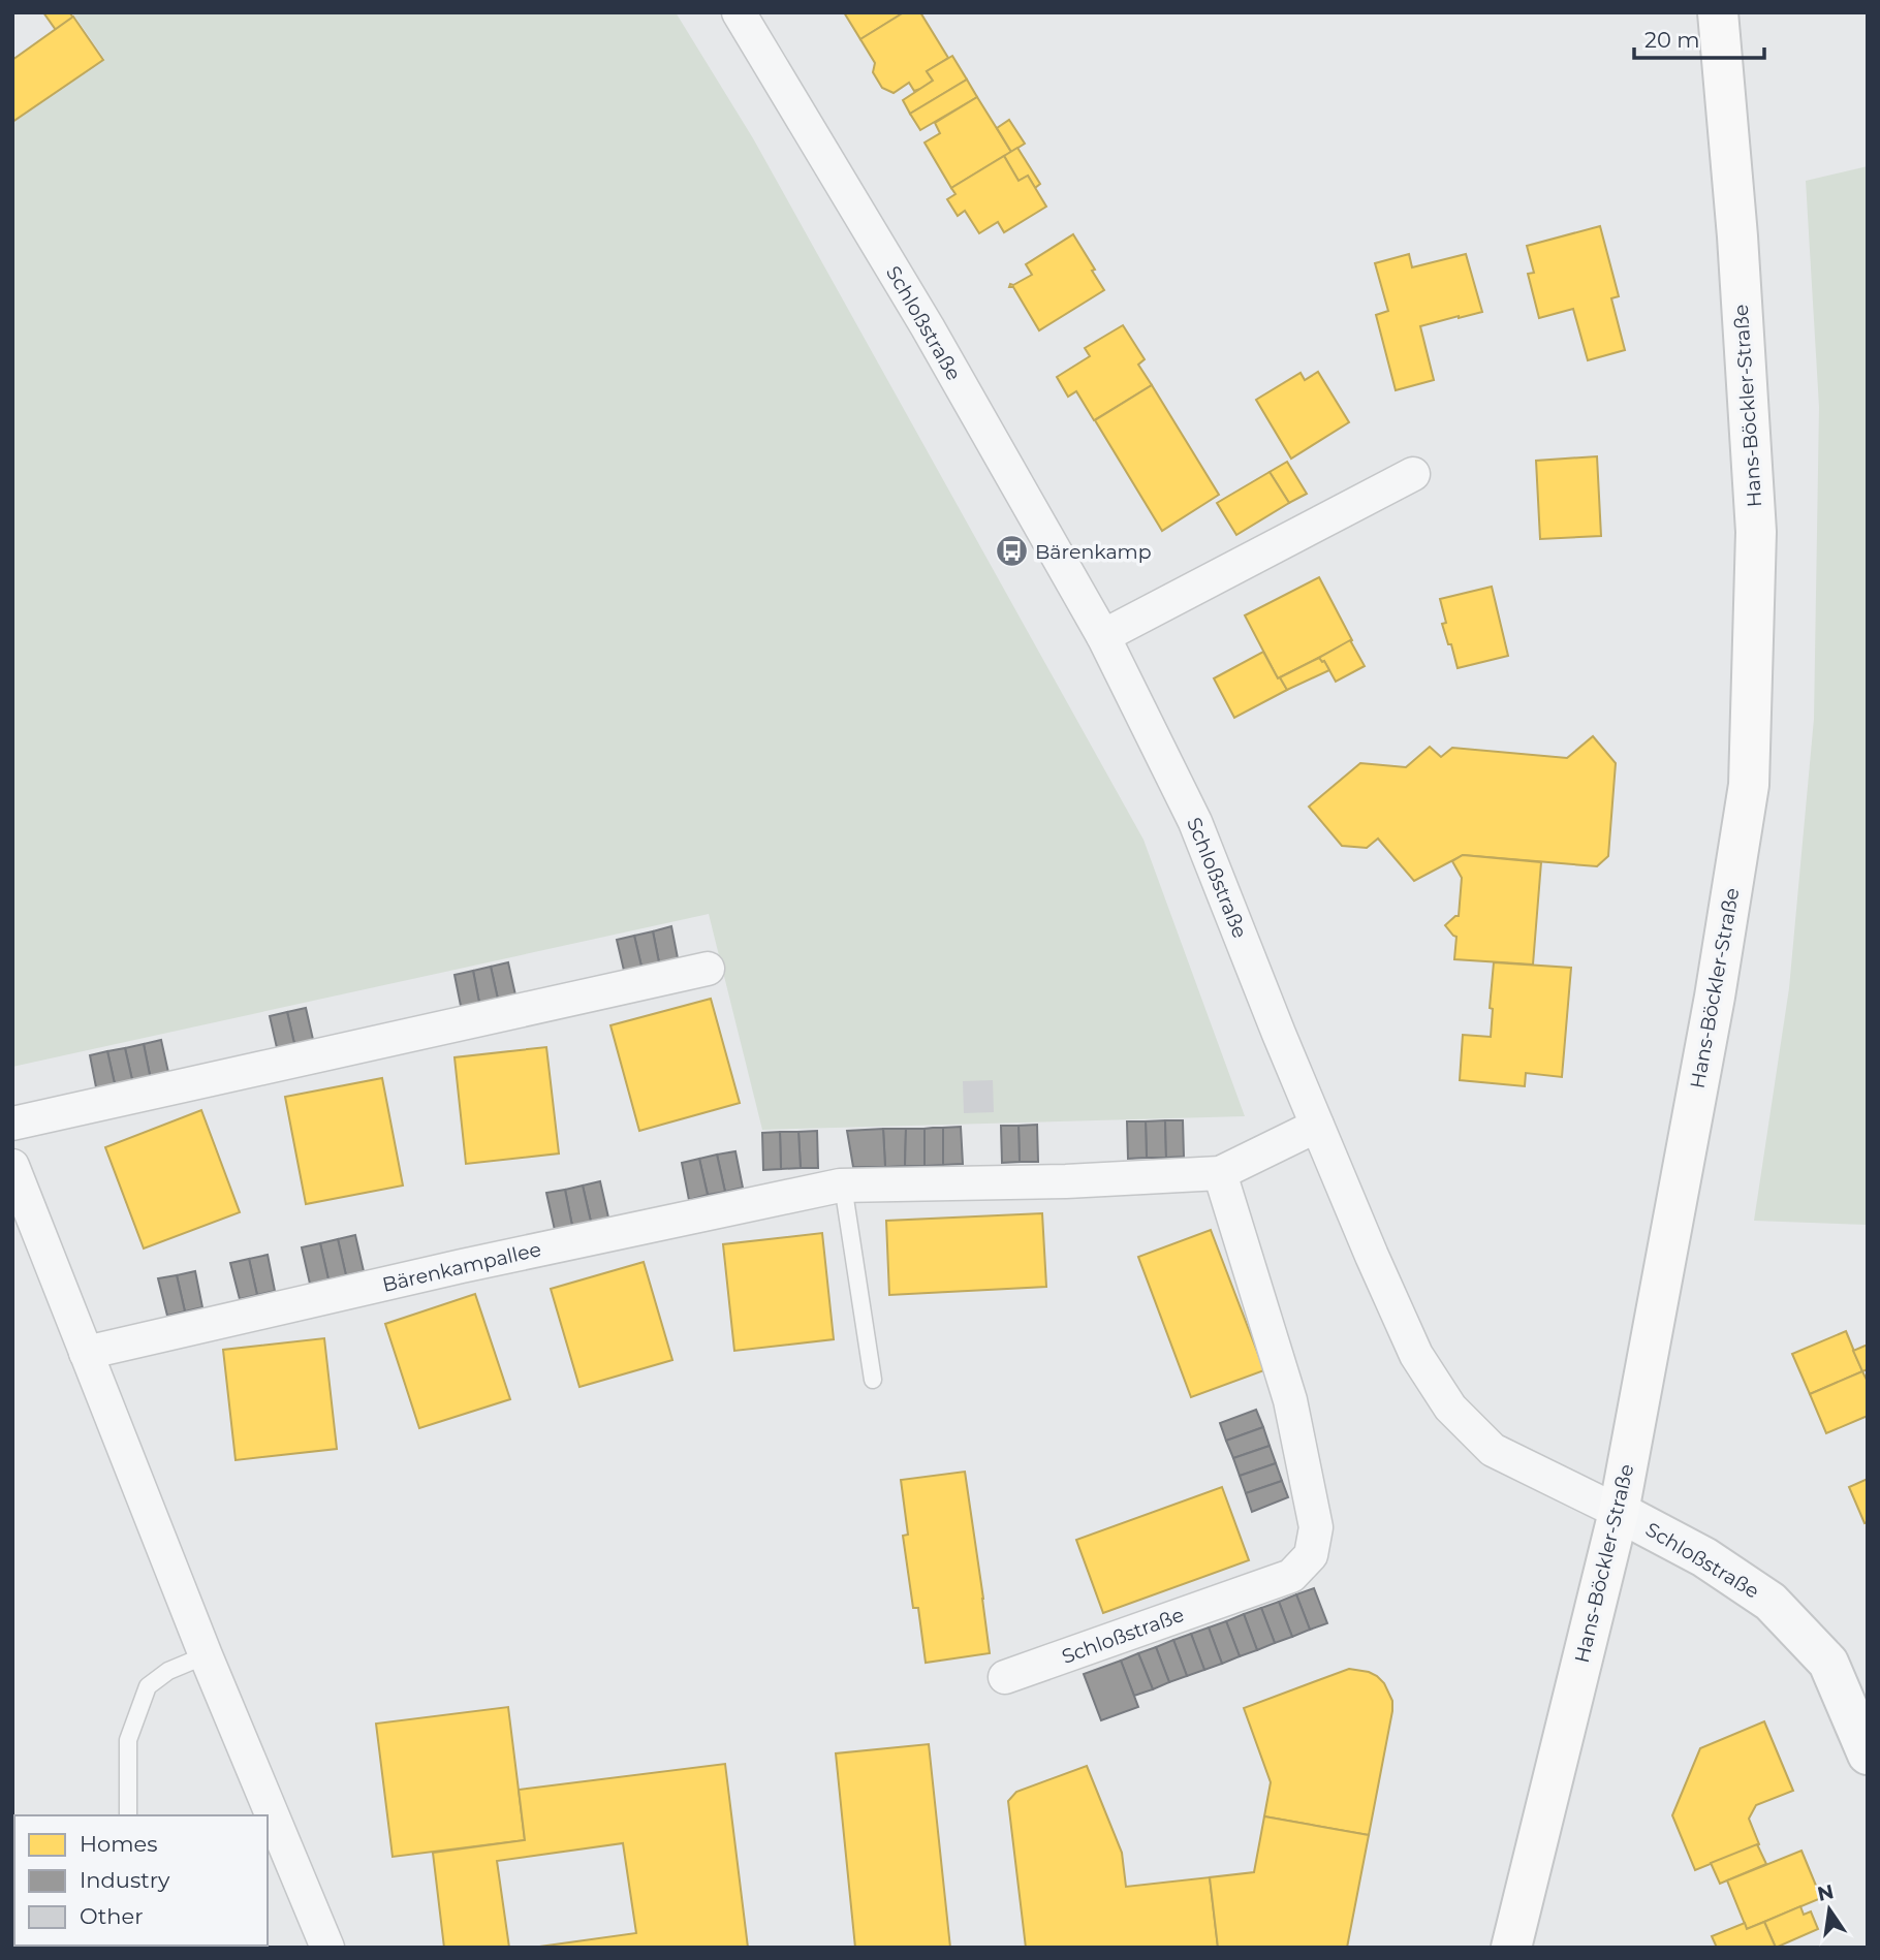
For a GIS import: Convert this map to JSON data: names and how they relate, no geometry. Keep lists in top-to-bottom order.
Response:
{
  "streets": {
    "main road": ["Hans-Böckler-Straße"],
    "street": ["Schloßstraße", "Bärenkampallee"]
  },
  "crossings": [
    ["Schloßstraße", "Hans-Böckler-Straße"]
  ],
  "places": {
    "bus stop": ["Bärenkamp"]
  },
  "legend": ["Homes", "Industry", "Other"],
  "scale_bar": "20 m",
  "north": "top"
}
